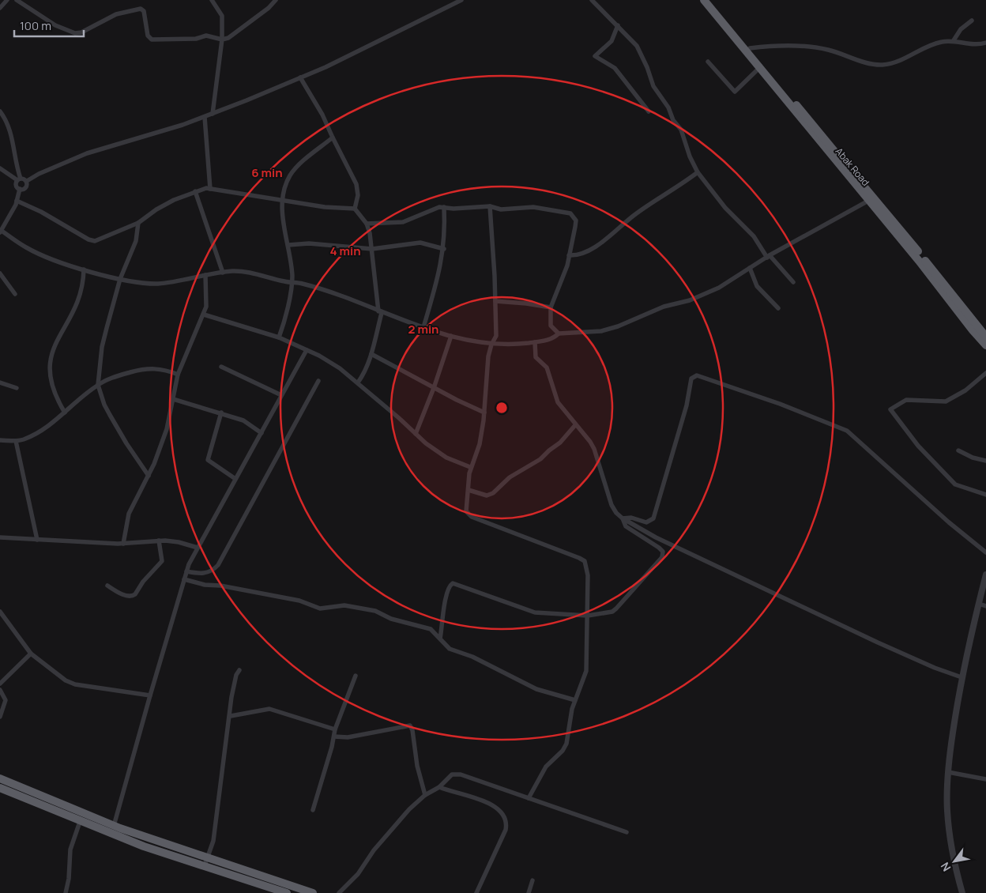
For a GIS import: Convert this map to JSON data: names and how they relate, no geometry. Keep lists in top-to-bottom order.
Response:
{
  "streets": {
    "highway": ["Abak Road"]
  },
  "scale_bar": "100 m",
  "north": "bottom left",
  "rings": ["6 min", "4 min", "2 min"]
}
